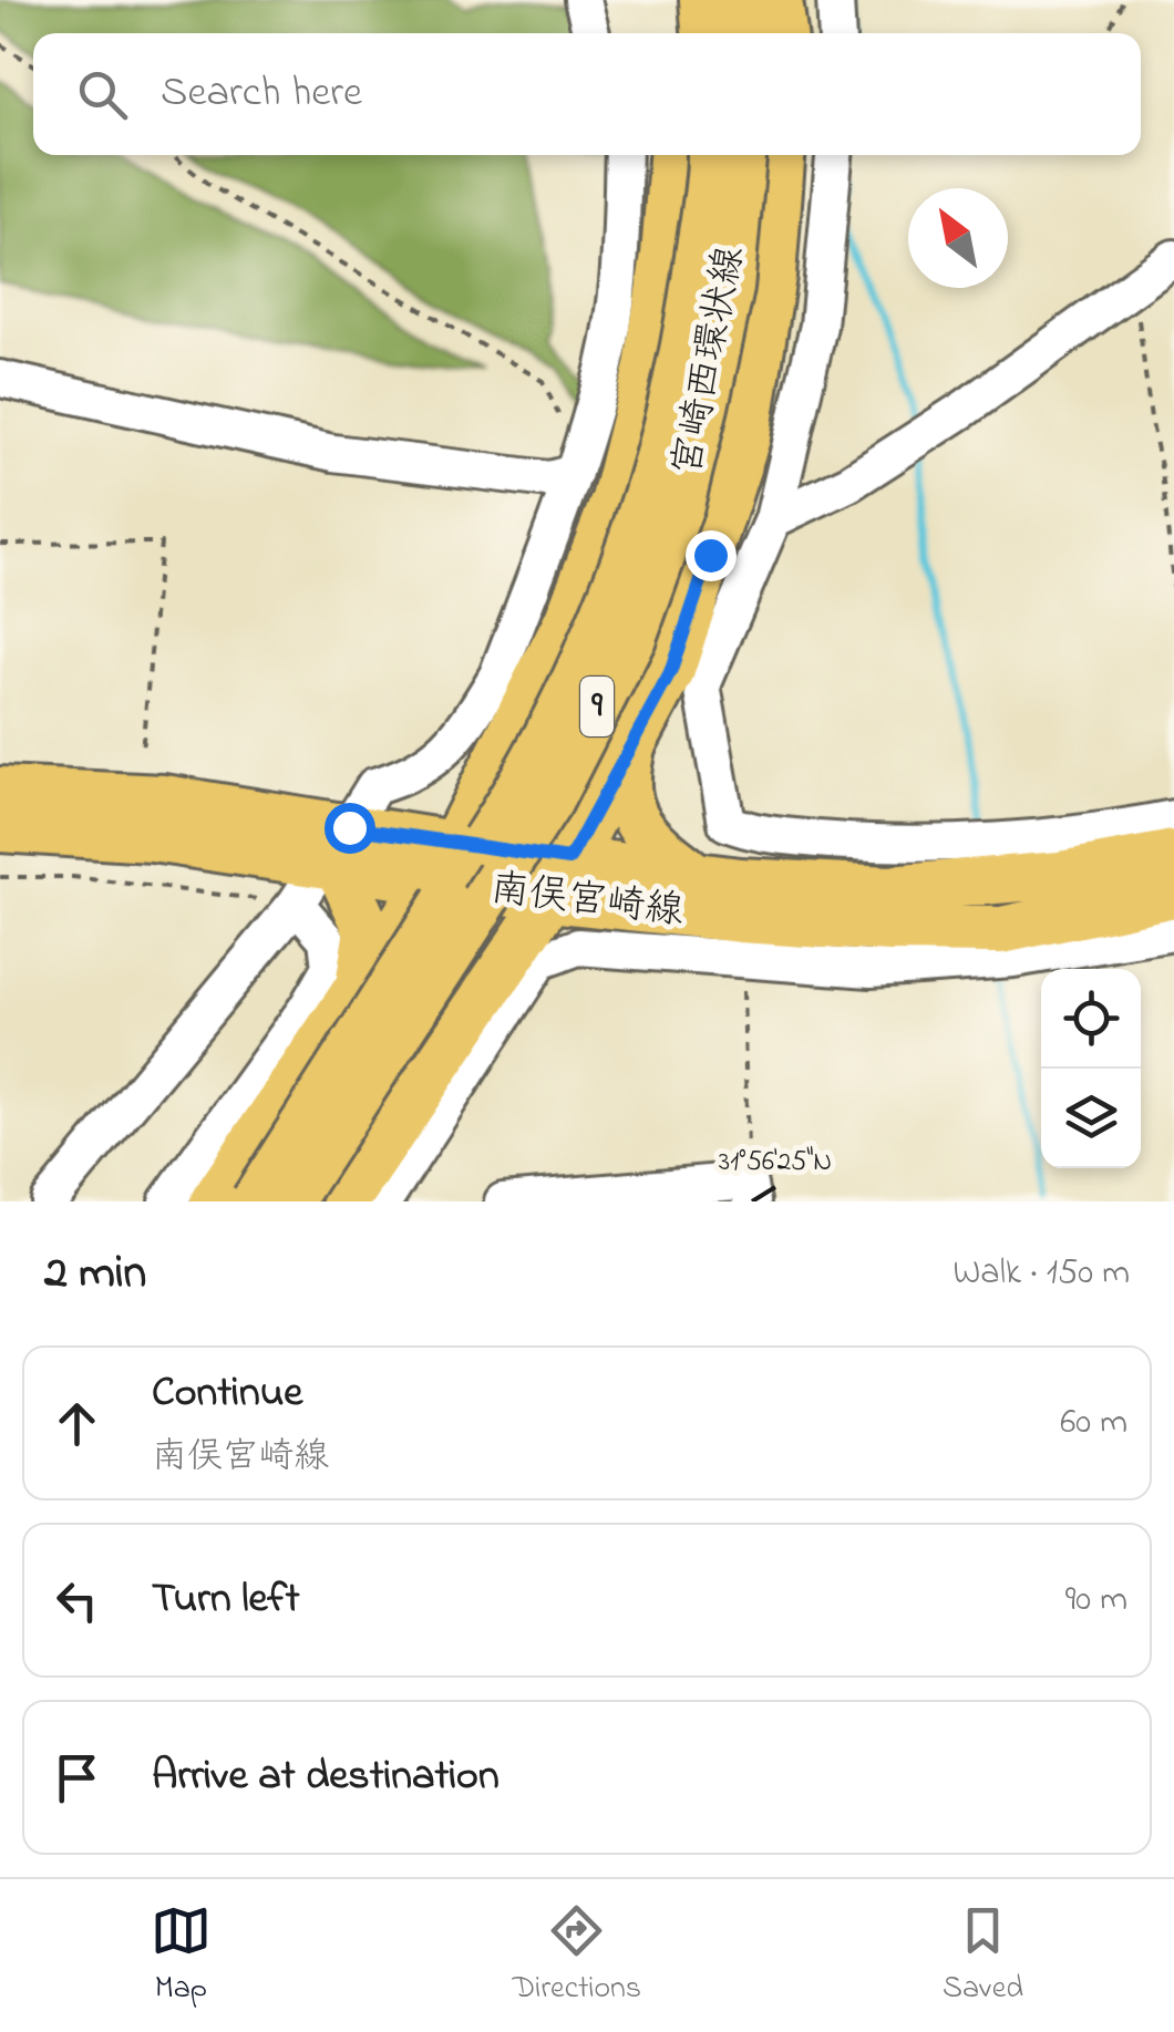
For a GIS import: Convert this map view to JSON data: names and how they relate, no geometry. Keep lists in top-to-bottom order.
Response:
{
  "streets": {
    "main road": ["宮崎西環状線", "9", "南俣宮崎線"]
  },
  "north": "top left",
  "page": {
    "search": "Search here",
    "heading": ["2 min", "Walk · 150 m"],
    "list": [
      ["Continue", "南俣宮崎線", "60 m"],
      ["Turn left", "90 m"],
      "Arrive at destination"
    ],
    "nav": ["Map", "Directions", "Saved"]
  },
  "coordinates": ["31°56'25\"N"]
}
